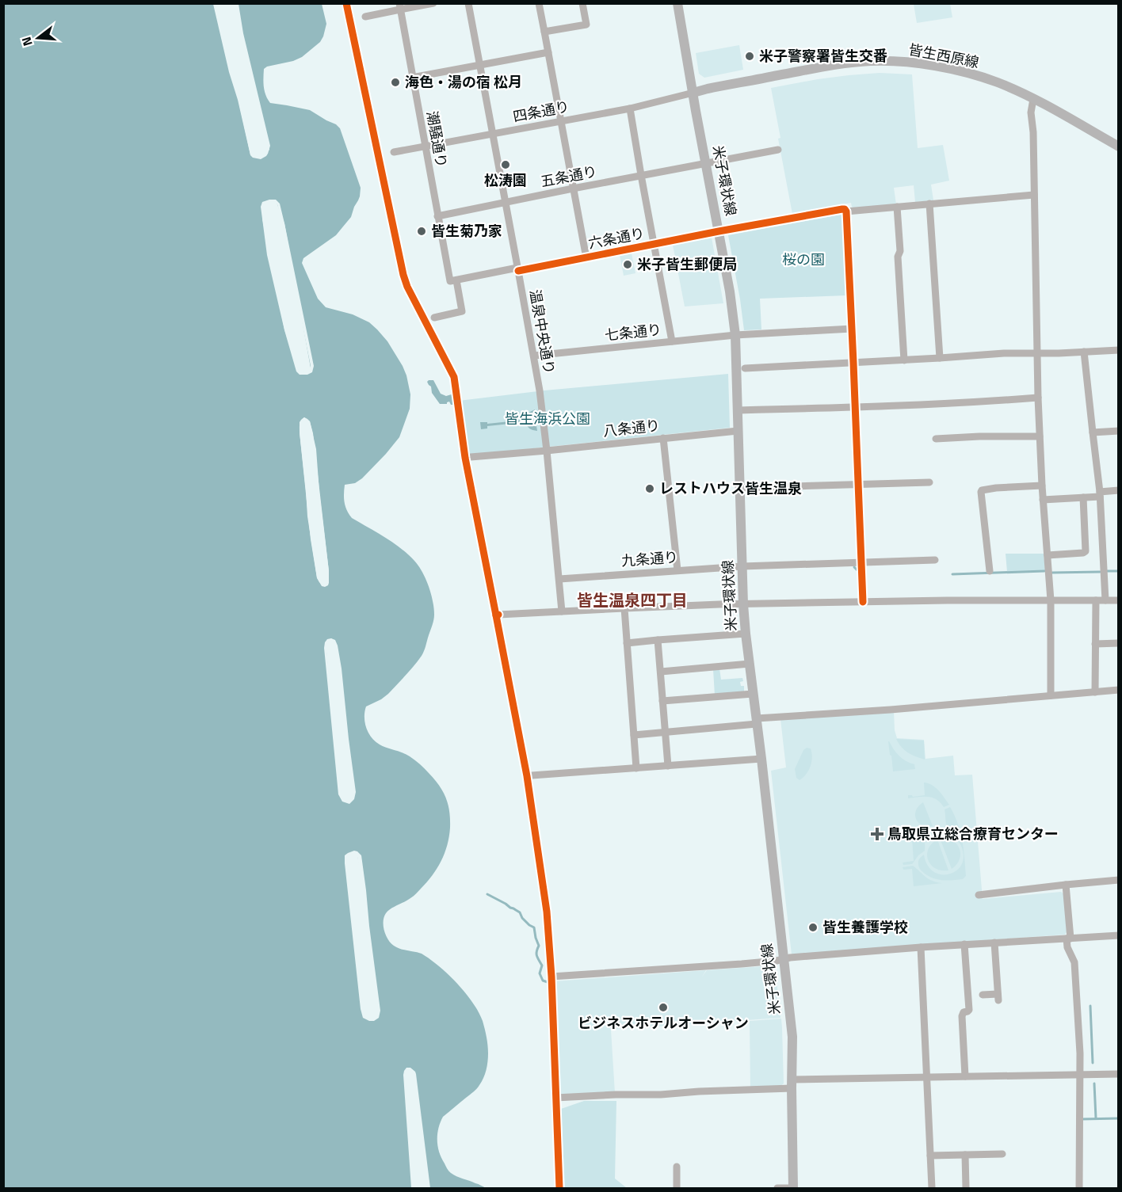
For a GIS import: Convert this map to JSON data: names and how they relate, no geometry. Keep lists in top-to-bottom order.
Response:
{
  "streets": {
    "main road": ["皆生西原線", "米子環状線"],
    "street": [
      "四条通り",
      "潮騒通り",
      "五条通り",
      "六条通り",
      "温泉中央通り",
      "七条通り",
      "八条通り",
      "九条通り"
    ]
  },
  "crossings": [
    ["皆生西原線", "四条通り"],
    ["皆生西原線", "米子環状線"],
    ["四条通り", "潮騒通り"],
    ["四条通り", "米子環状線"],
    ["四条通り", "温泉中央通り"],
    ["潮騒通り", "五条通り"],
    ["潮騒通り", "六条通り"],
    ["五条通り", "米子環状線"],
    ["五条通り", "温泉中央通り"],
    ["米子環状線", "六条通り"],
    ["米子環状線", "七条通り"],
    ["米子環状線", "八条通り"],
    ["米子環状線", "九条通り"],
    ["六条通り", "温泉中央通り"],
    ["温泉中央通り", "七条通り"],
    ["温泉中央通り", "八条通り"],
    ["温泉中央通り", "九条通り"]
  ],
  "districts": ["皆生温泉四丁目"],
  "parks": ["桜の園", "皆生海浜公園"],
  "places": {
    "other": [
      "米子警察署皆生交番",
      "海色・湯の宿 松月",
      "松涛園",
      "皆生菊乃家",
      "米子皆生郵便局",
      "レストハウス皆生温泉",
      "皆生養護学校",
      "ビジネスホテルオーシャン"
    ],
    "health": ["鳥取県立総合療育センター"]
  },
  "north": "left"
}
